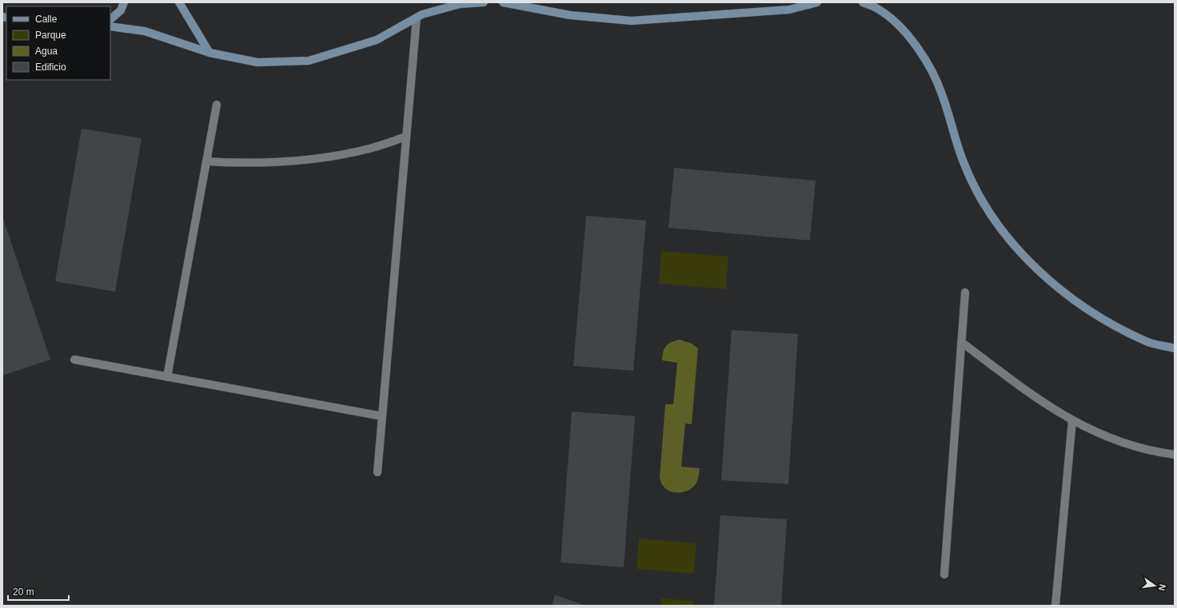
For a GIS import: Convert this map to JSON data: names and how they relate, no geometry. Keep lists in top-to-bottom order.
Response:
{
  "legend": [
    "Calle",
    "Parque",
    "Agua",
    "Edificio"
  ],
  "scale_bar": "20 m",
  "north": "right"
}
